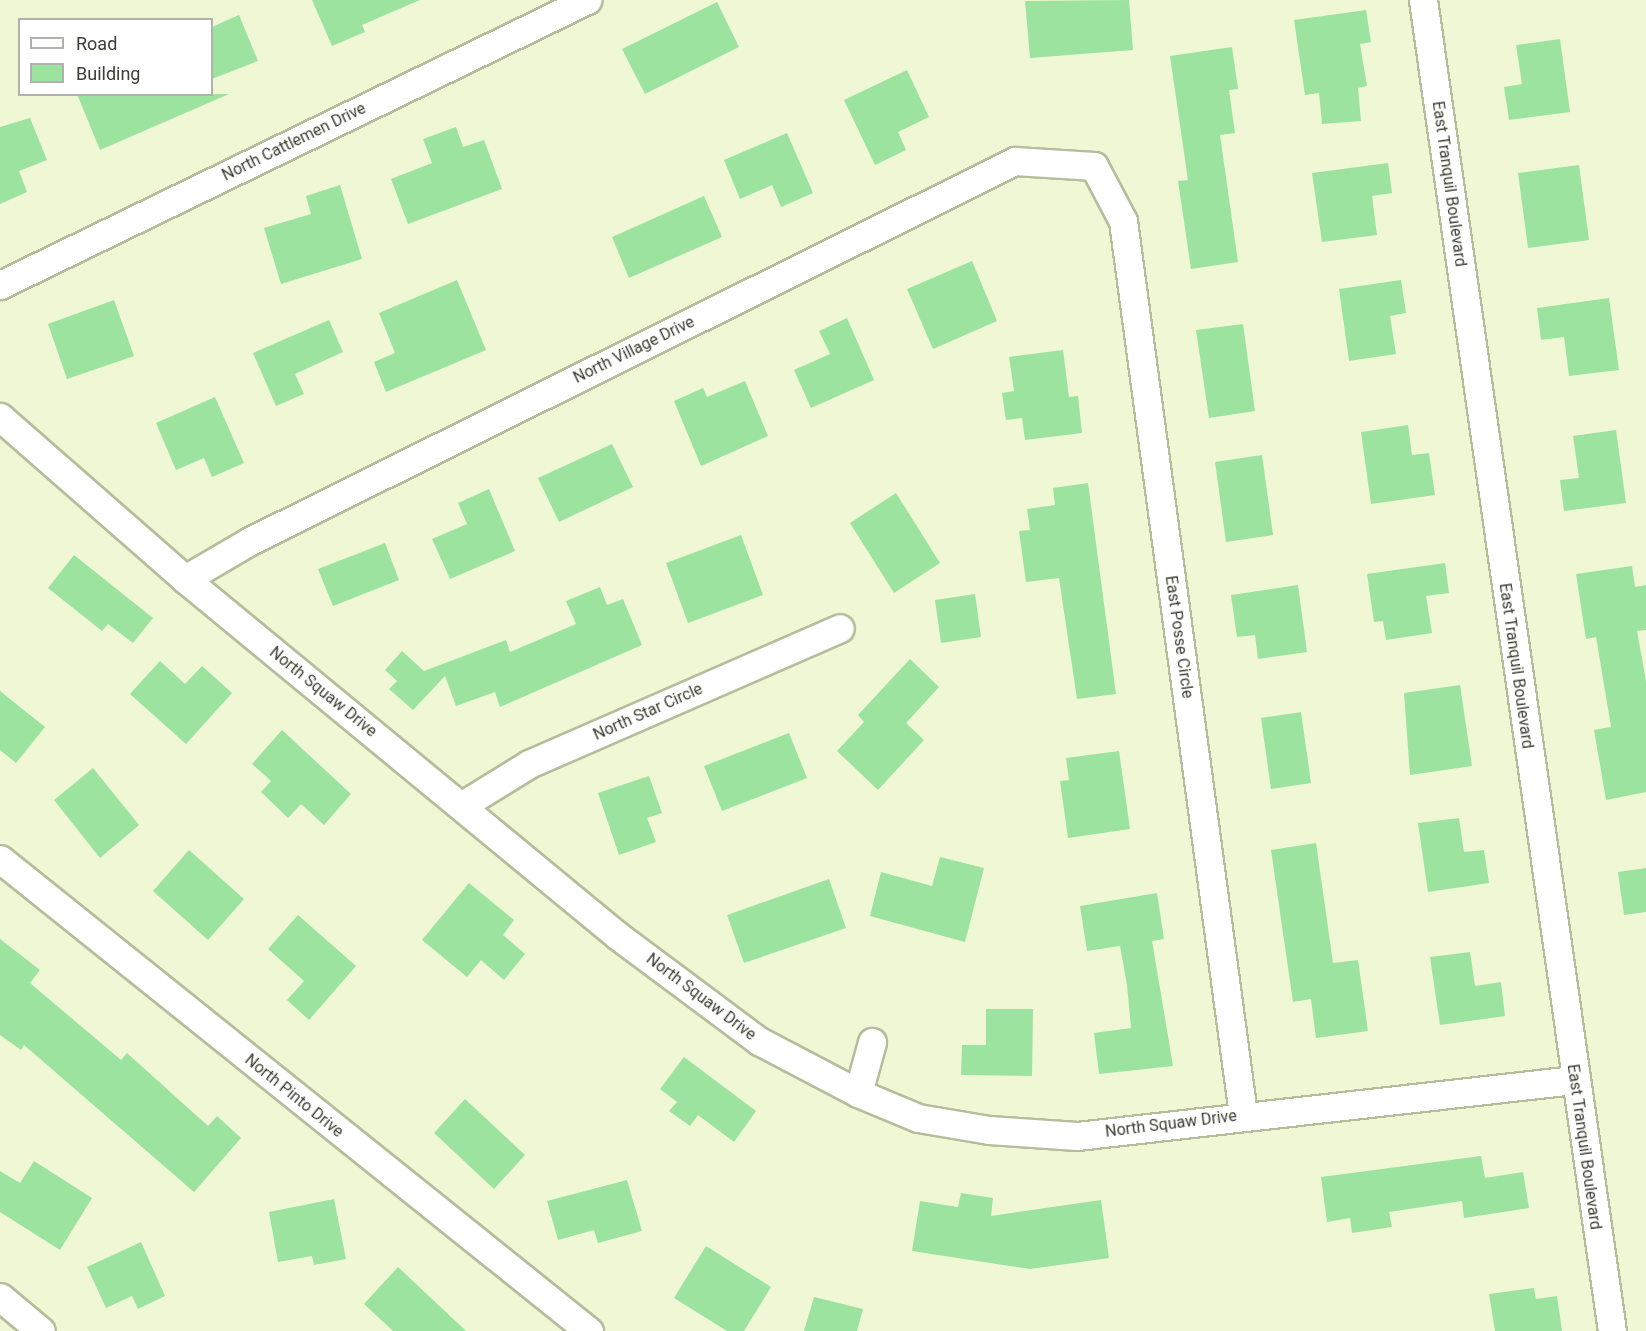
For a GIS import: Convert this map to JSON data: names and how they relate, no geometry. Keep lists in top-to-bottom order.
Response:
{
  "streets": {
    "street": [
      "North Cattlemen Drive",
      "East Tranquil Boulevard",
      "North Village Drive",
      "East Posse Circle",
      "North Squaw Drive",
      "North Star Circle",
      "North Pinto Drive"
    ]
  },
  "crossings": [
    ["East Tranquil Boulevard", "North Squaw Drive"],
    ["North Village Drive", "East Posse Circle"],
    ["North Village Drive", "North Squaw Drive"],
    ["East Posse Circle", "North Squaw Drive"],
    ["North Squaw Drive", "North Star Circle"]
  ],
  "legend": ["Road", "Building"]
}
